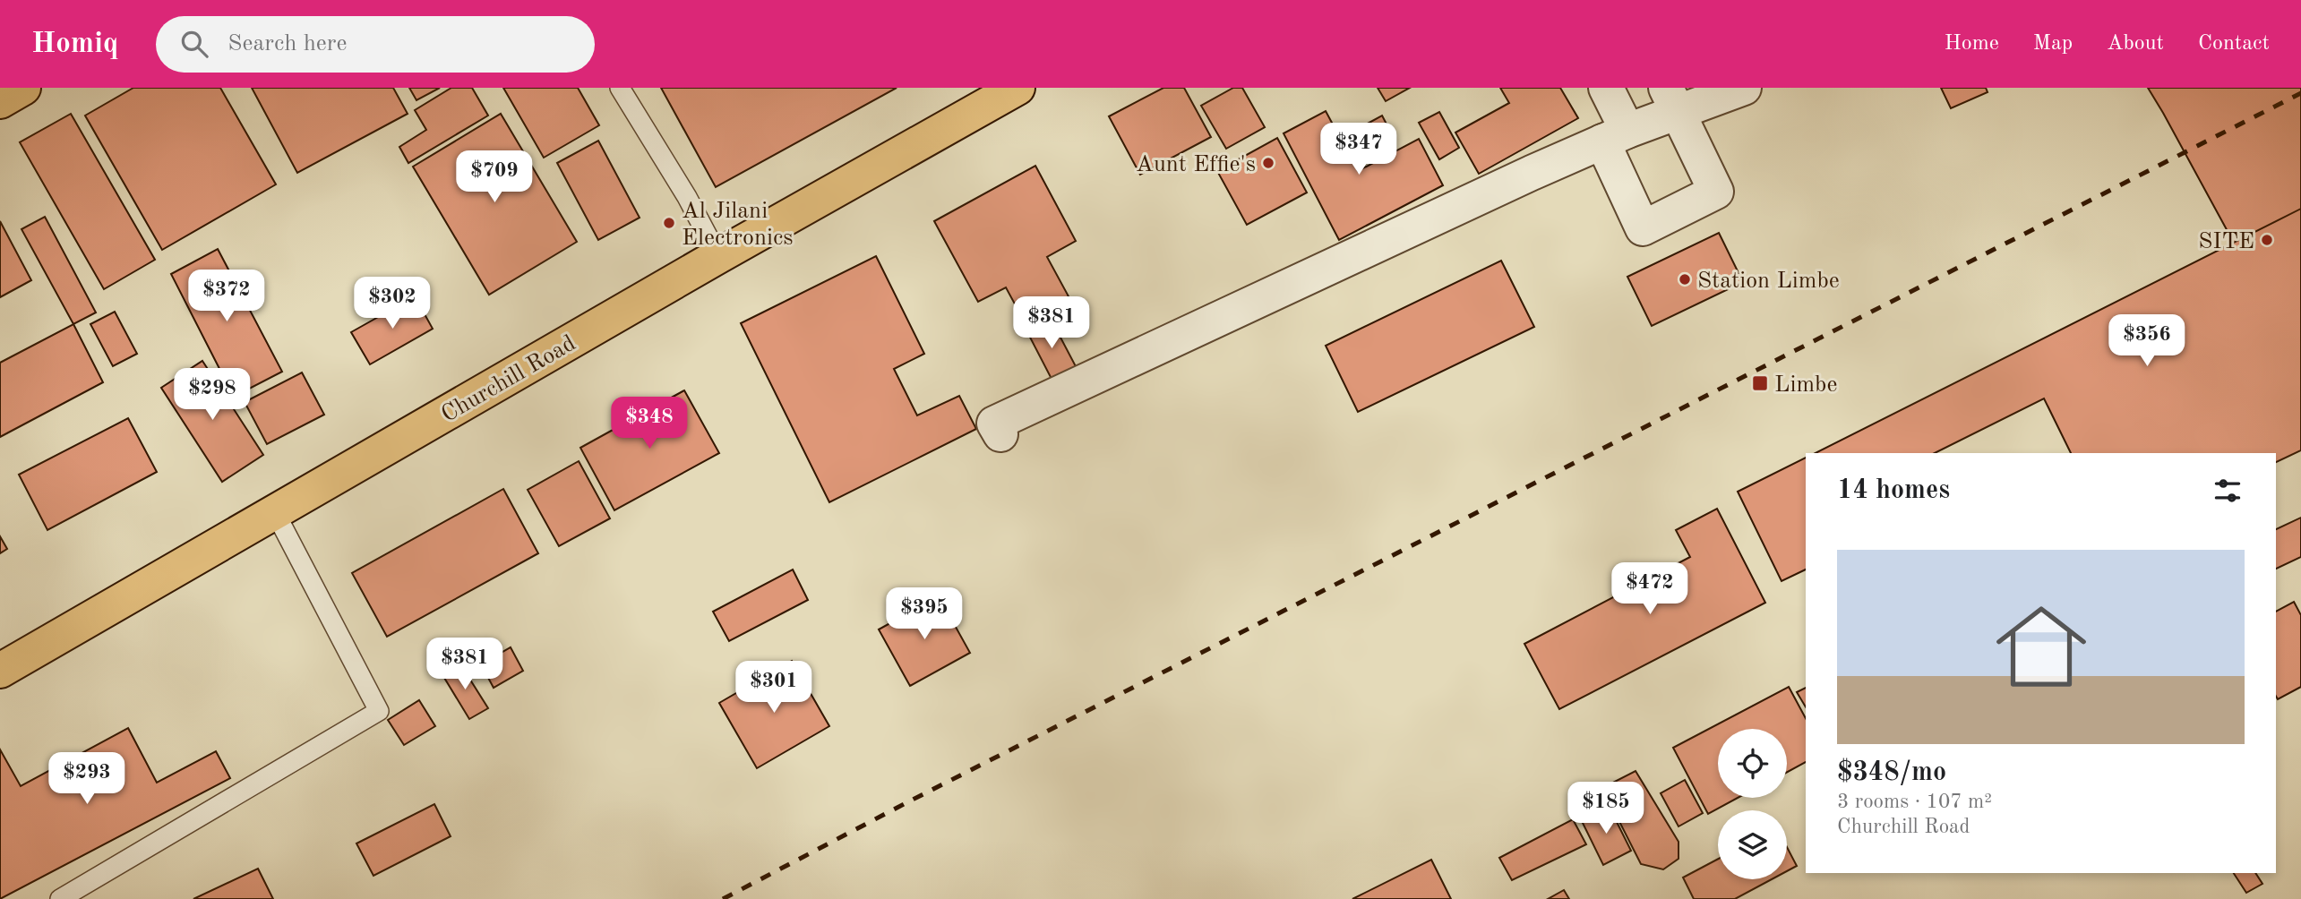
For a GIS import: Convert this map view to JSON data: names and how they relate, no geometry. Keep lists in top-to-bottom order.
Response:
{
  "streets": {
    "highway": ["Churchill Road"]
  },
  "places": {
    "other": [
      "Aunt Effie's",
      "Al Jilani Electronics",
      "SITE",
      "Station Limbe"
    ],
    "transit": ["Limbe"]
  },
  "page": {
    "header": "Homiq",
    "search": "Search here",
    "nav": [
      "Home",
      "Map",
      "About",
      "Contact"
    ],
    "price": [
      "$347",
      "$709",
      "$372",
      "$302",
      "$381",
      "$356",
      "$298",
      "$348",
      "$472",
      "$395",
      "$381",
      "$301",
      "$293",
      "$185"
    ],
    "heading": "14 homes",
    "list": [
      {
        "name": "$348/mo",
        "note": "3 rooms · 107 m² · Churchill Road"
      }
    ]
  }
}
